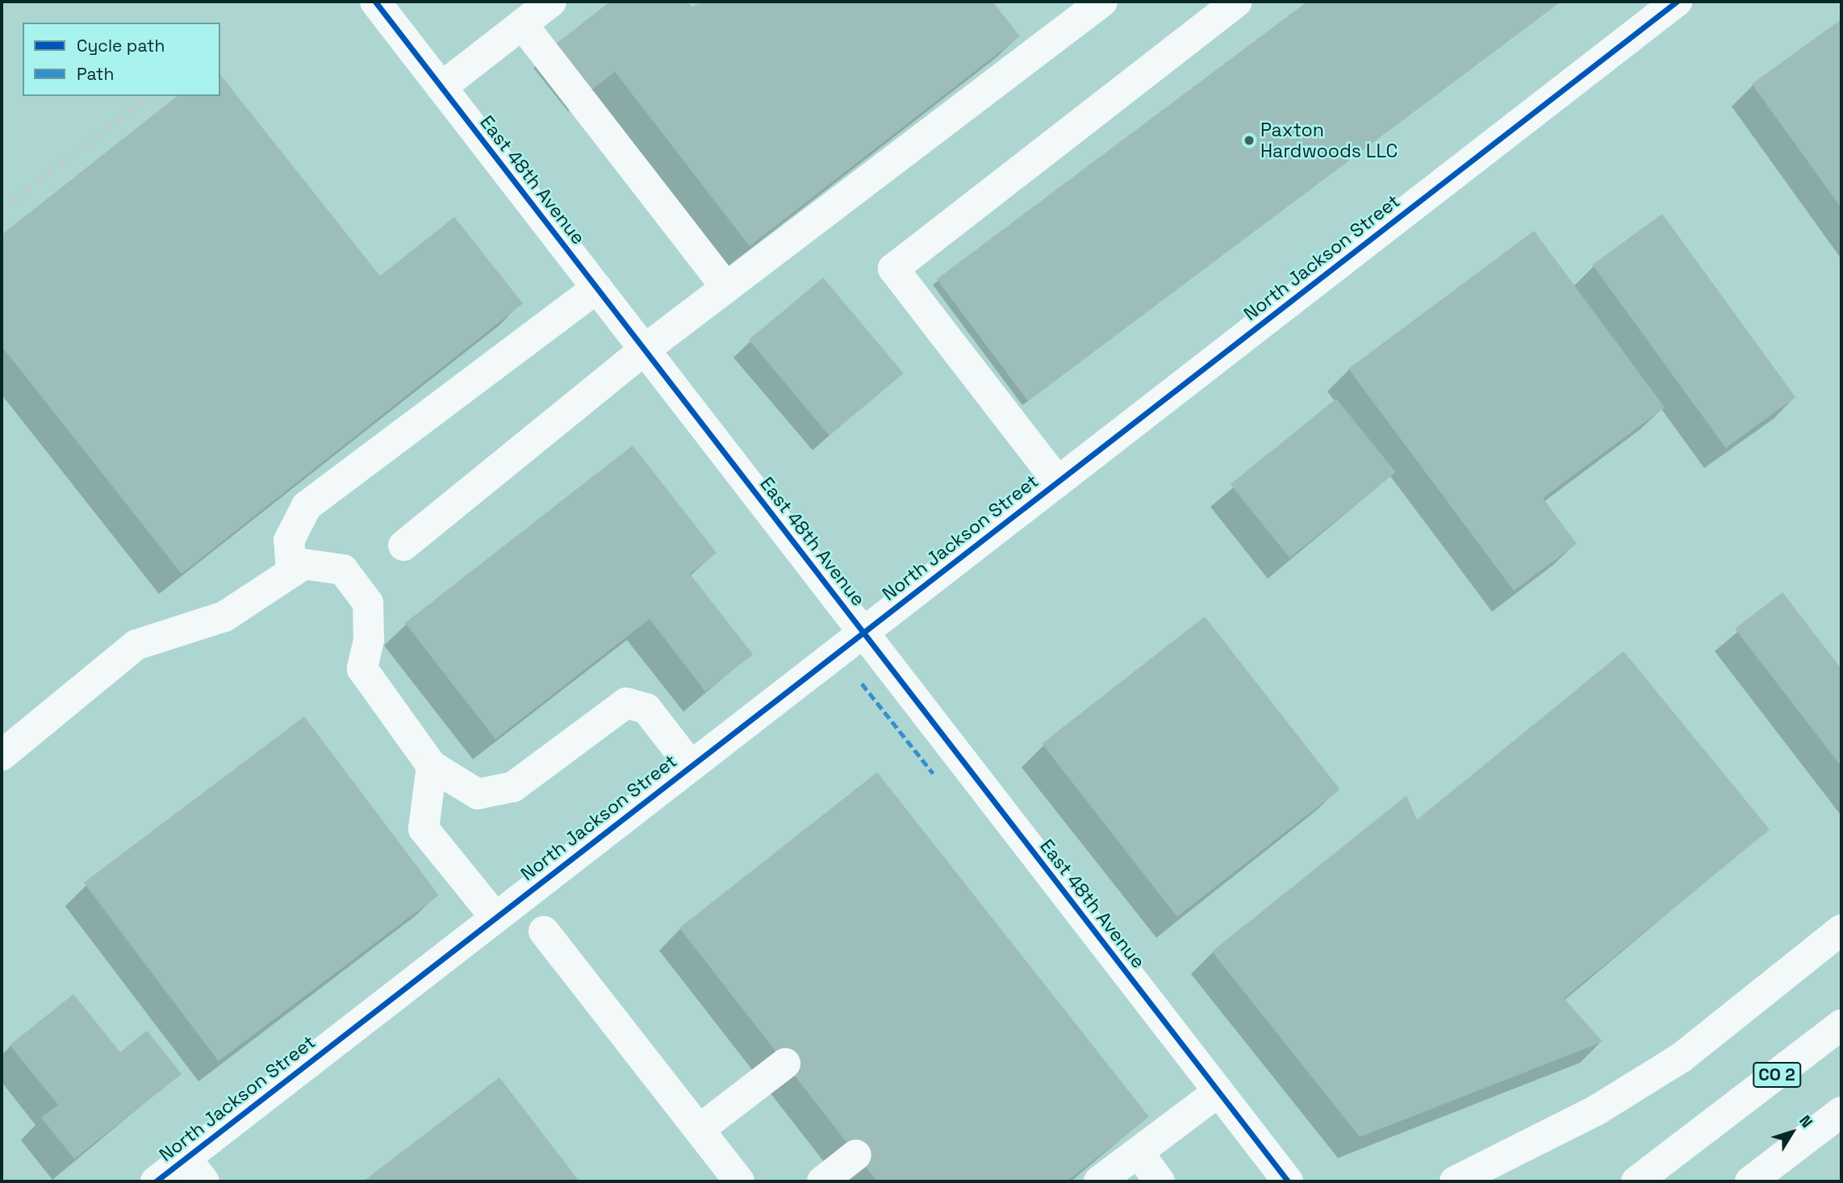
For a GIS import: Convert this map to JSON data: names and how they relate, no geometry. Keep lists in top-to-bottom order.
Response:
{
  "streets": {
    "street": ["East 48th Avenue", "North Jackson Street", "CO 2"]
  },
  "crossings": [
    ["East 48th Avenue", "North Jackson Street"]
  ],
  "places": ["Paxton Hardwoods LLC"],
  "legend": ["Cycle path", "Path"],
  "north": "top right"
}
